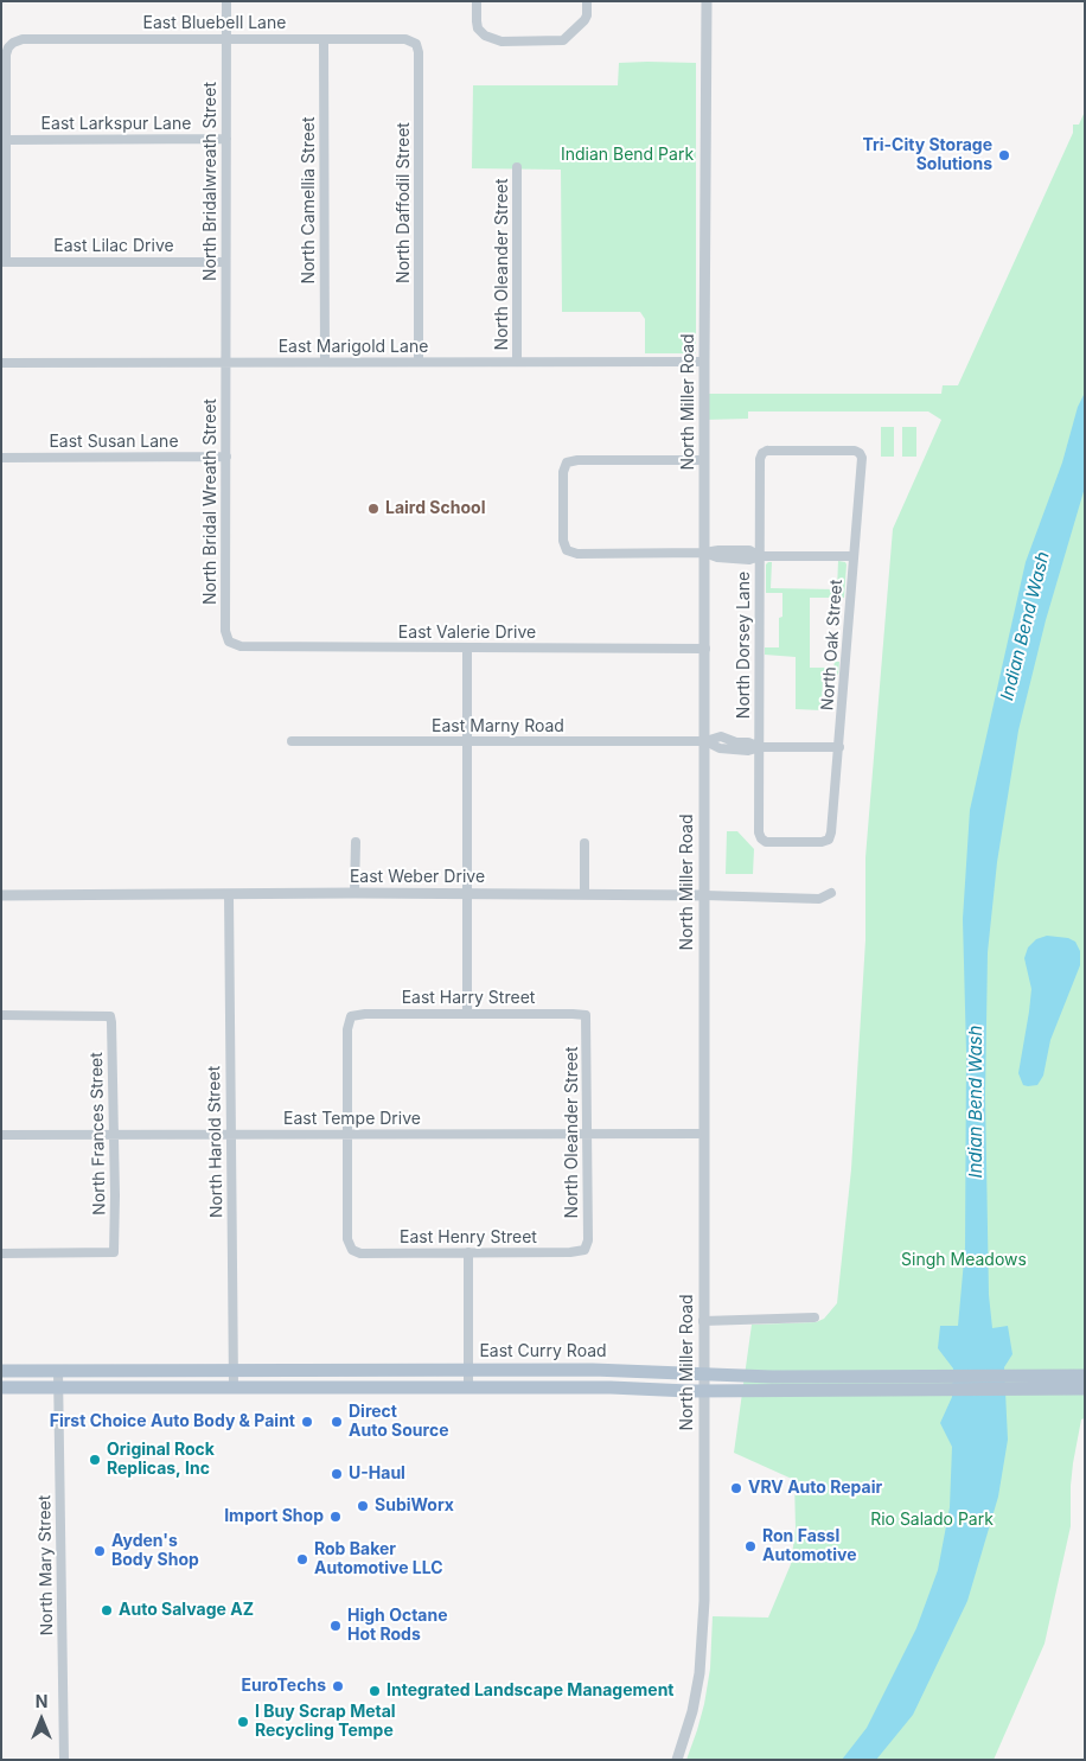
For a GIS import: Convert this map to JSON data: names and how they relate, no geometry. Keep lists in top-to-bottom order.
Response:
{
  "streets": {
    "main road": ["East Curry Road"],
    "street": [
      "East Bluebell Lane",
      "East Larkspur Lane",
      "North Bridalwreath Street",
      "North Camellia Street",
      "North Daffodil Street",
      "East Lilac Drive",
      "North Oleander Street",
      "East Marigold Lane",
      "North Miller Road",
      "East Susan Lane",
      "North Bridal Wreath Street",
      "East Valerie Drive",
      "North Dorsey Lane",
      "North Oak Street",
      "East Marny Road",
      "East Weber Drive",
      "East Harry Street",
      "East Tempe Drive",
      "North Frances Street",
      "North Harold Street",
      "East Henry Street",
      "North Mary Street"
    ]
  },
  "crossings": [
    ["East Bluebell Lane", "East Larkspur Lane"],
    ["East Bluebell Lane", "North Bridalwreath Street"],
    ["East Bluebell Lane", "North Camellia Street"],
    ["East Bluebell Lane", "North Daffodil Street"],
    ["East Larkspur Lane", "North Bridalwreath Street"],
    ["North Bridalwreath Street", "East Lilac Drive"],
    ["North Bridalwreath Street", "East Marigold Lane"],
    ["North Bridalwreath Street", "North Bridal Wreath Street"],
    ["North Camellia Street", "East Marigold Lane"],
    ["North Daffodil Street", "East Marigold Lane"],
    ["North Oleander Street", "East Marigold Lane"],
    ["North Oleander Street", "East Harry Street"],
    ["North Oleander Street", "East Tempe Drive"],
    ["North Oleander Street", "East Henry Street"],
    ["East Marigold Lane", "North Miller Road"],
    ["East Marigold Lane", "North Bridal Wreath Street"],
    ["North Miller Road", "East Valerie Drive"],
    ["North Miller Road", "East Marny Road"],
    ["North Miller Road", "East Weber Drive"],
    ["North Miller Road", "East Tempe Drive"],
    ["North Miller Road", "East Curry Road"],
    ["East Susan Lane", "North Bridal Wreath Street"],
    ["North Bridal Wreath Street", "East Valerie Drive"],
    ["North Dorsey Lane", "North Oak Street"],
    ["North Dorsey Lane", "East Marny Road"],
    ["North Oak Street", "East Marny Road"],
    ["East Weber Drive", "North Harold Street"],
    ["East Harry Street", "East Tempe Drive"],
    ["East Harry Street", "East Henry Street"],
    ["East Tempe Drive", "North Frances Street"],
    ["East Tempe Drive", "North Harold Street"],
    ["East Tempe Drive", "East Henry Street"],
    ["North Harold Street", "East Curry Road"],
    ["East Curry Road", "North Mary Street"]
  ],
  "water": ["Indian Bend Wash"],
  "parks": ["Indian Bend Park", "Singh Meadows", "Rio Salado Park"],
  "places": [
    "Tri-City Storage Solutions",
    "Laird School",
    "First Choice Auto Body & Paint",
    "Direct Auto Source",
    "Original Rock Replicas, Inc",
    "U-Haul",
    "VRV Auto Repair",
    "SubiWorx",
    "Import Shop",
    "Ron Fassl Automotive",
    "Ayden's Body Shop",
    "Rob Baker Automotive LLC",
    "Auto Salvage AZ",
    "High Octane Hot Rods",
    "EuroTechs",
    "Integrated Landscape Management",
    "I Buy Scrap Metal Recycling Tempe"
  ],
  "north": "top"
}
